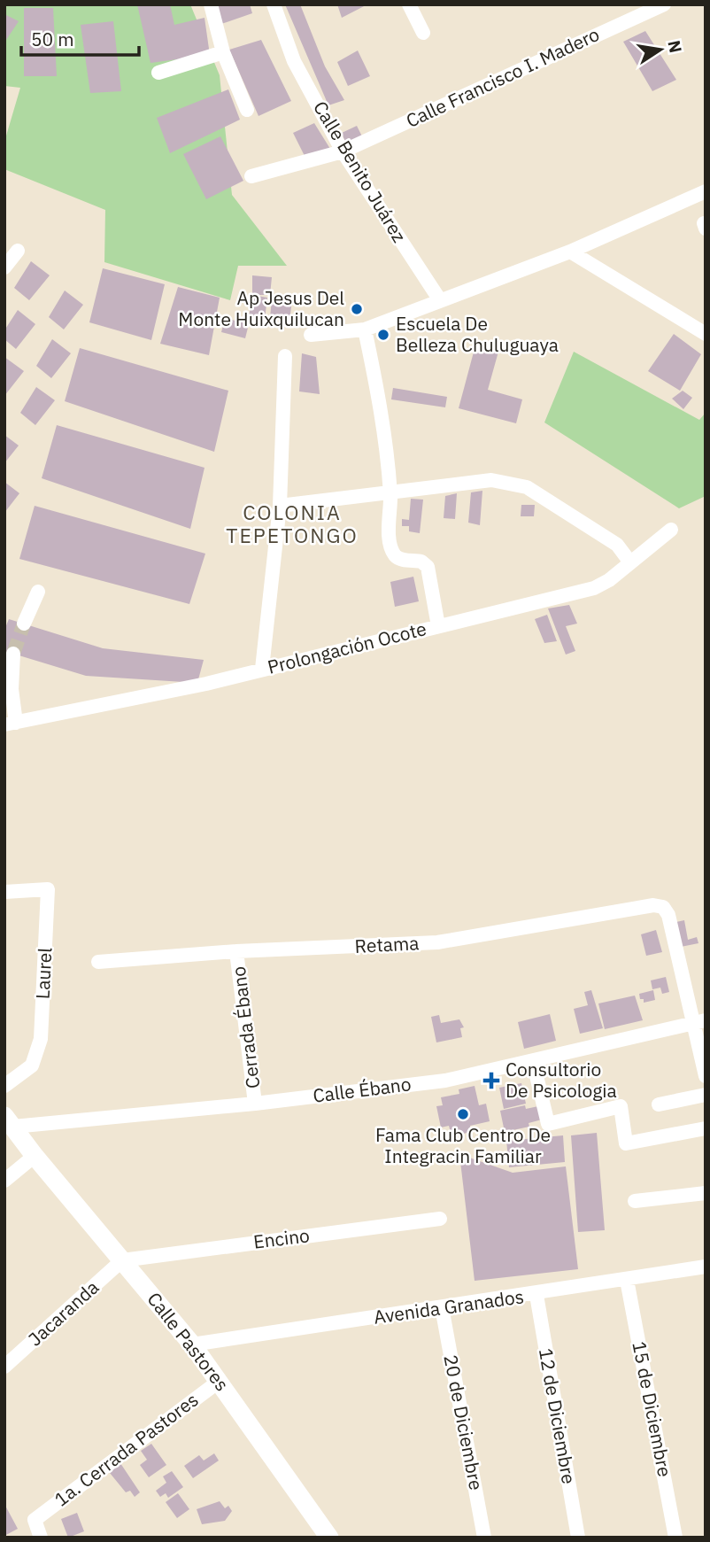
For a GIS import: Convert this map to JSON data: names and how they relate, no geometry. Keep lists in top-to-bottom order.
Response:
{
  "streets": {
    "street": [
      "Calle Francisco I. Madero",
      "Calle Benito Juárez",
      "Prolongación Ocote",
      "Retama",
      "Laurel",
      "Cerrada Ébano",
      "Calle Ébano",
      "Encino",
      "Avenida Granados",
      "Jacaranda",
      "Calle Pastores",
      "15 de Diciembre",
      "12 de Diciembre",
      "20 de Diciembre",
      "1a. Cerrada Pastores"
    ]
  },
  "crossings": [
    ["Calle Francisco I. Madero", "Calle Benito Juárez"],
    ["Retama", "Cerrada Ébano"],
    ["Retama", "Calle Ébano"],
    ["Cerrada Ébano", "Calle Ébano"],
    ["Calle Ébano", "Calle Pastores"],
    ["Encino", "Jacaranda"],
    ["Encino", "Calle Pastores"],
    ["Avenida Granados", "Calle Pastores"],
    ["Avenida Granados", "15 de Diciembre"],
    ["Avenida Granados", "12 de Diciembre"],
    ["Avenida Granados", "20 de Diciembre"],
    ["Jacaranda", "Calle Pastores"],
    ["Calle Pastores", "1a. Cerrada Pastores"]
  ],
  "districts": ["COLONIA TEPETONGO"],
  "places": {
    "other": ["Ap Jesus Del Monte Huixquilucan", "Escuela De Belleza Chuluguaya", "Fama Club Centro De Integracin Familiar"],
    "health": ["Consultorio De Psicologia"]
  },
  "scale_bar": "50 m",
  "north": "right"
}
